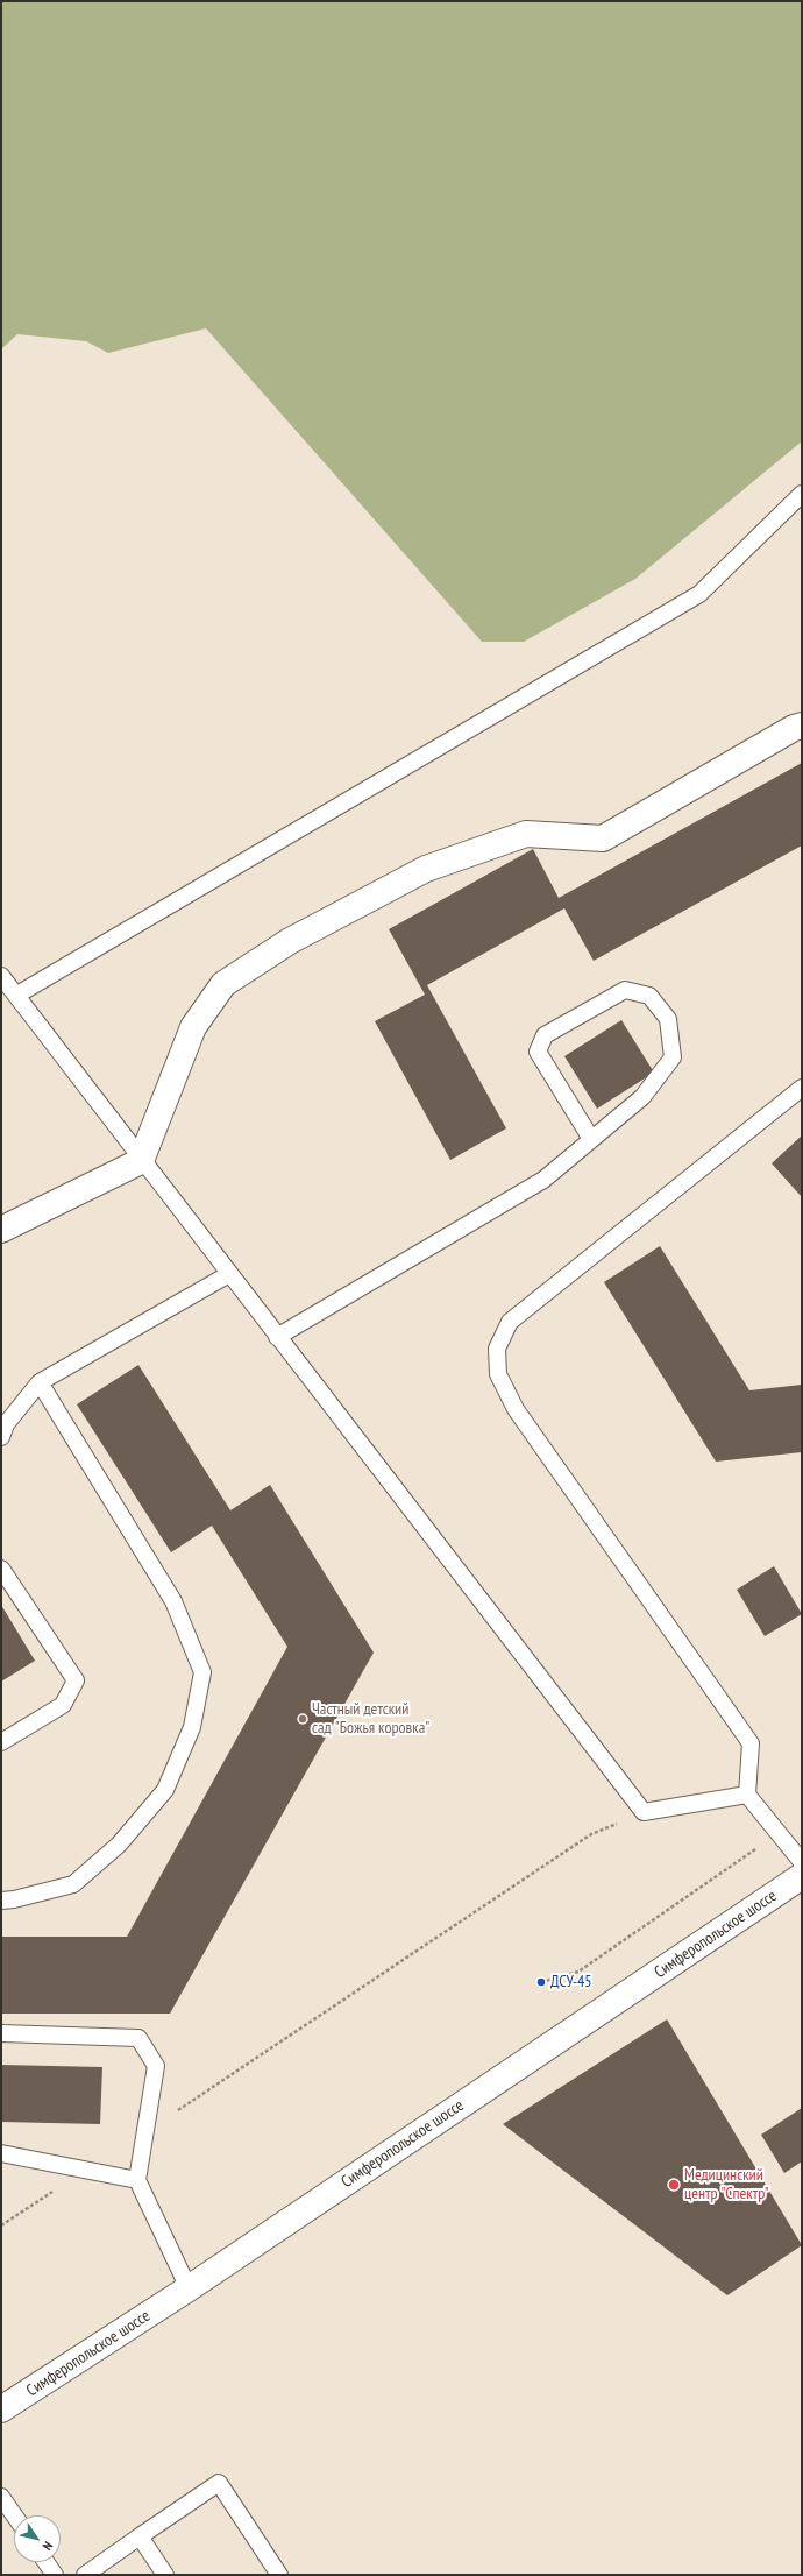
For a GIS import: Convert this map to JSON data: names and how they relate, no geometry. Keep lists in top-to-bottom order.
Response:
{
  "streets": {
    "street": ["Симферопольское шоссе"]
  },
  "places": ["Частный детский сад \"Божья коровка\"", "ДСУ-45", "Медицинский центр \"Спектр\""],
  "north": "bottom right"
}
